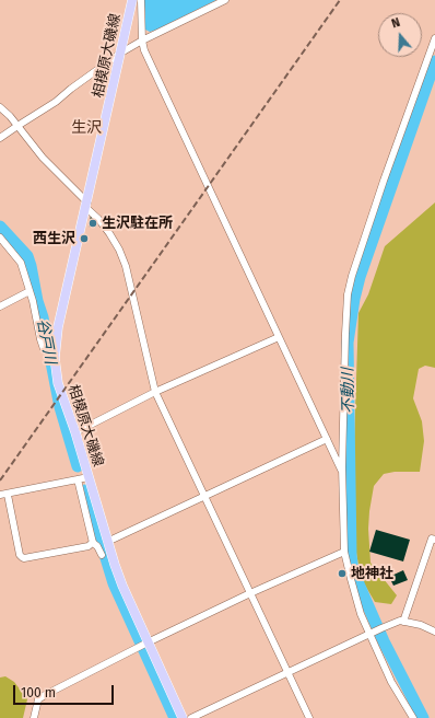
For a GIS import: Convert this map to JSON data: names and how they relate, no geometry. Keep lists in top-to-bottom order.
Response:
{
  "streets": {
    "main road": ["相模原大磯線"]
  },
  "districts": ["生沢"],
  "water": ["谷戸川", "不動川"],
  "places": ["生沢駐在所", "西生沢", "地神社"],
  "scale_bar": "100 m",
  "north": "top"
}
